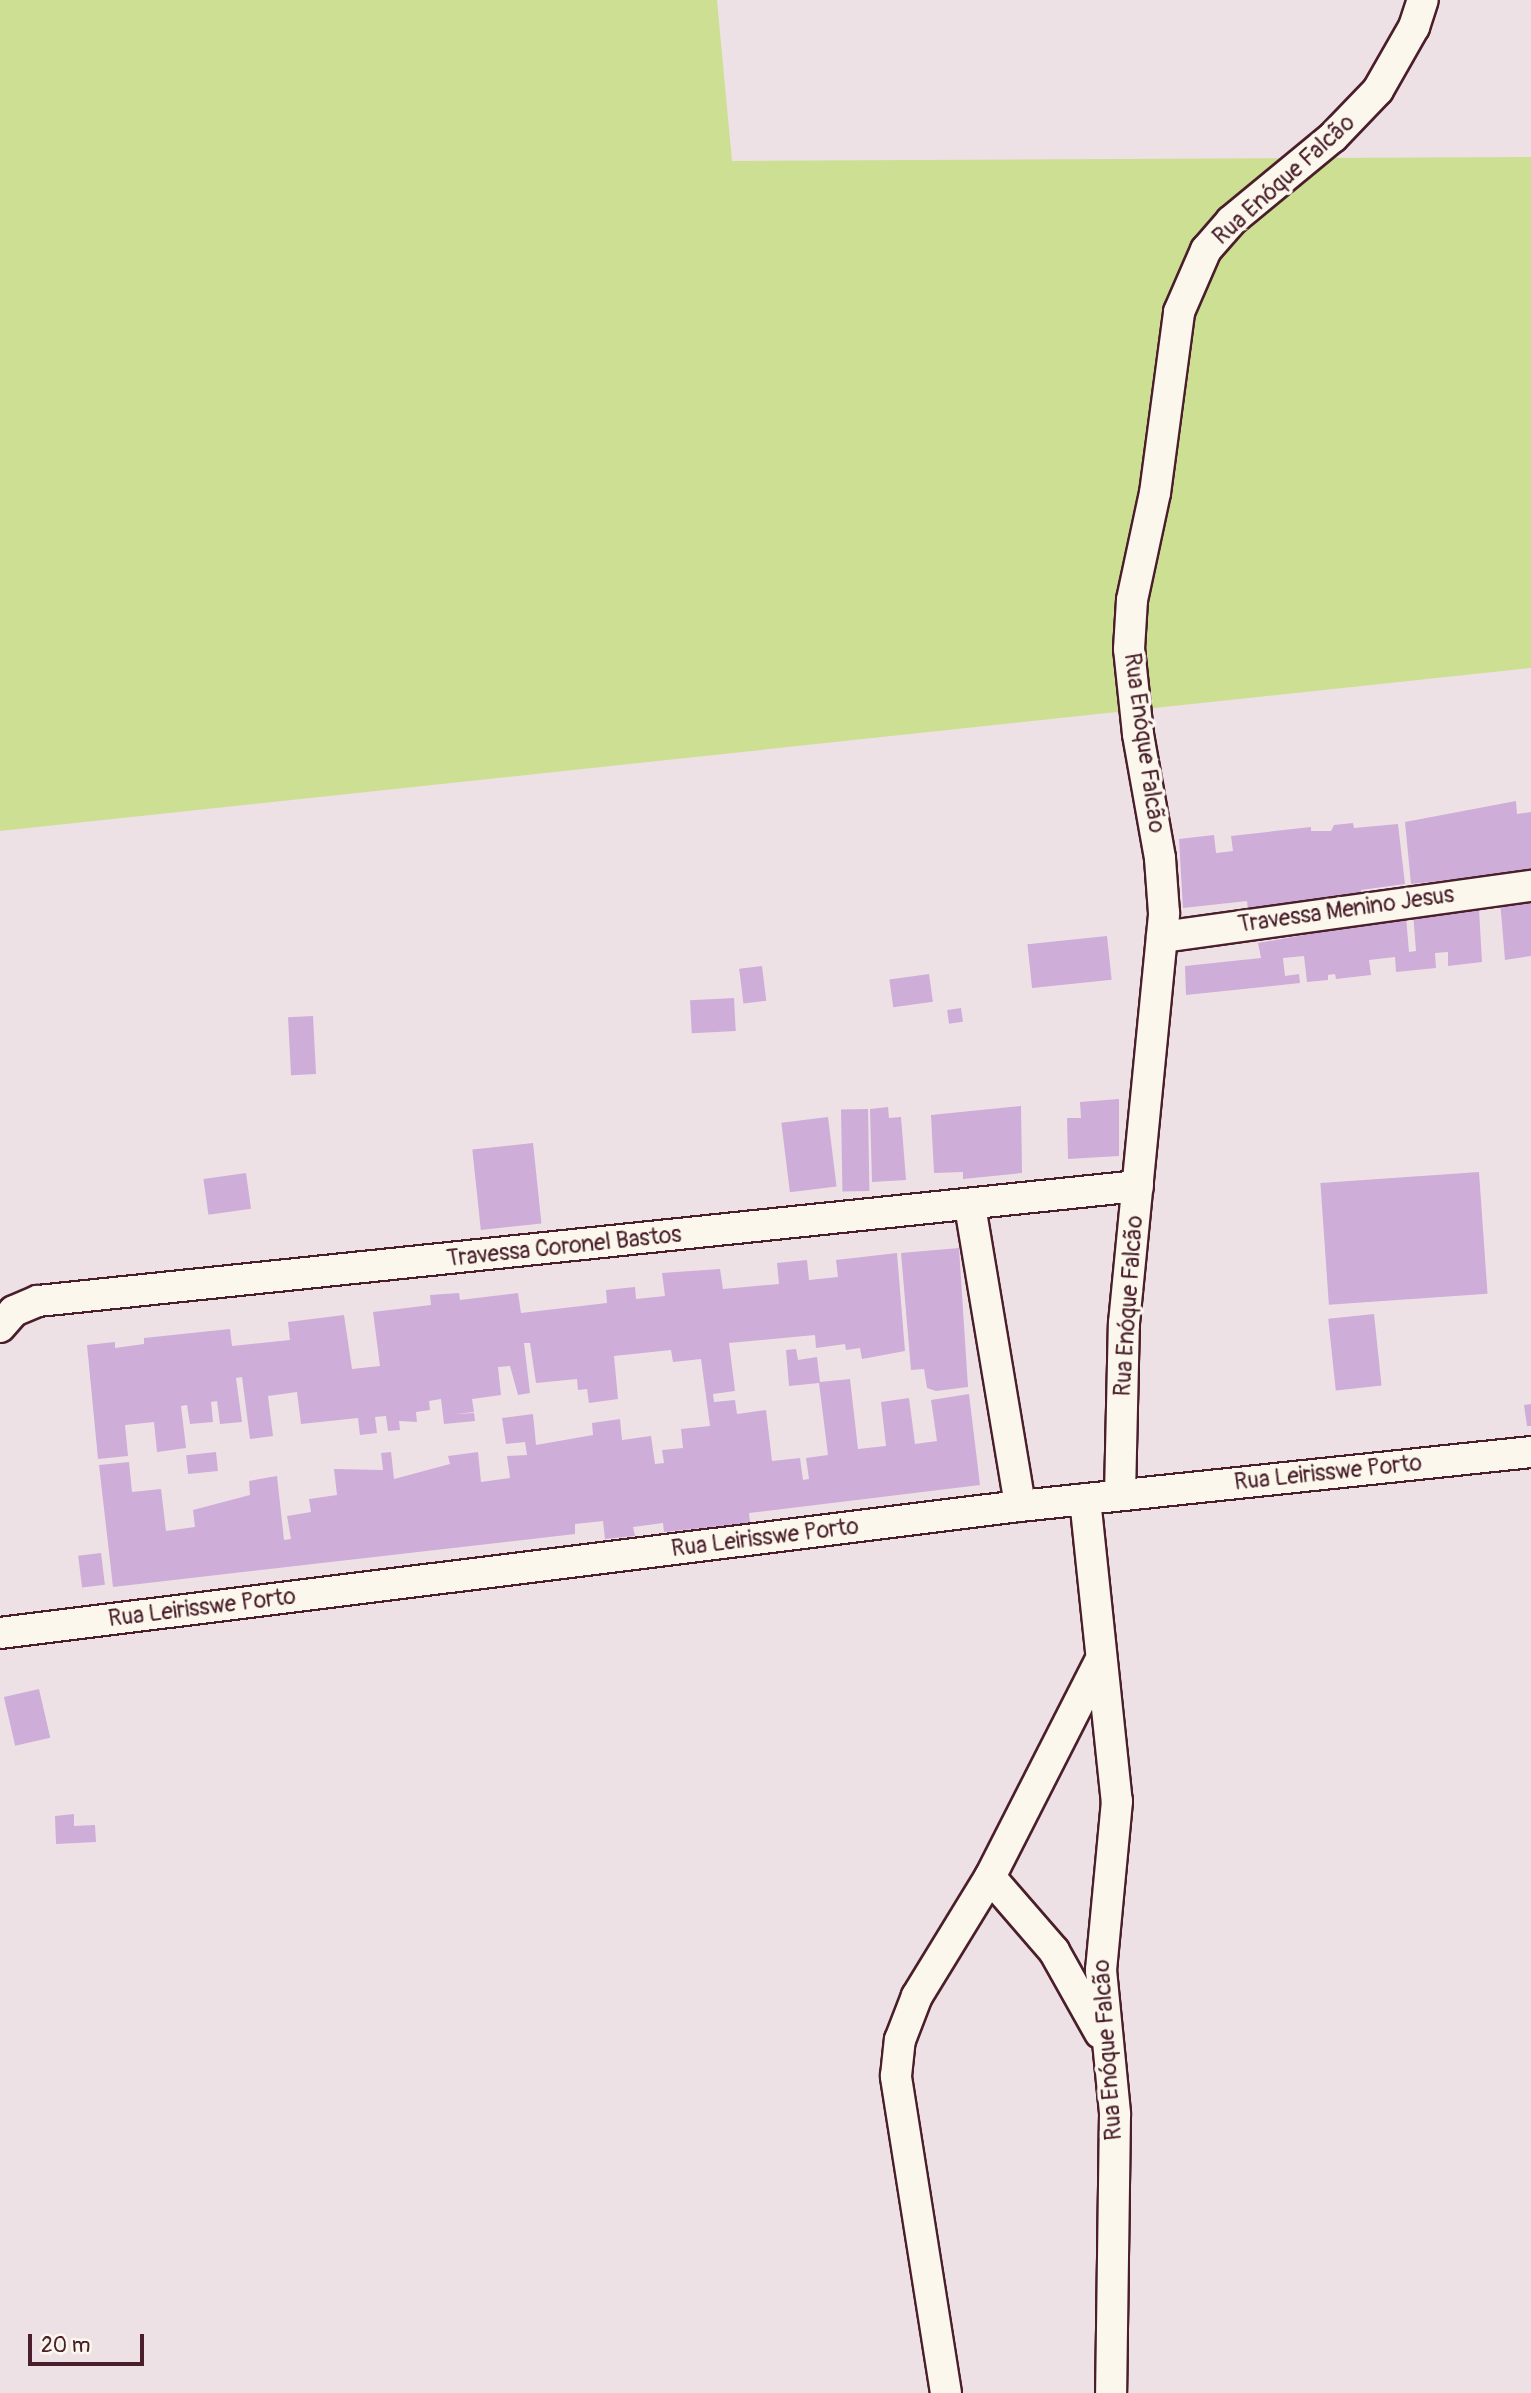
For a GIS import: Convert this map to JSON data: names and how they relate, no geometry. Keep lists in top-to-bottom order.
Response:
{
  "streets": {
    "street": [
      "Rua Enóque Falcão",
      "Travessa Menino Jesus",
      "Travessa Coronel Bastos",
      "Rua Leirisswe Porto"
    ]
  },
  "crossings": [
    ["Rua Enóque Falcão", "Travessa Menino Jesus"],
    ["Rua Enóque Falcão", "Travessa Coronel Bastos"],
    ["Rua Enóque Falcão", "Rua Leirisswe Porto"]
  ],
  "scale_bar": "20 m"
}
